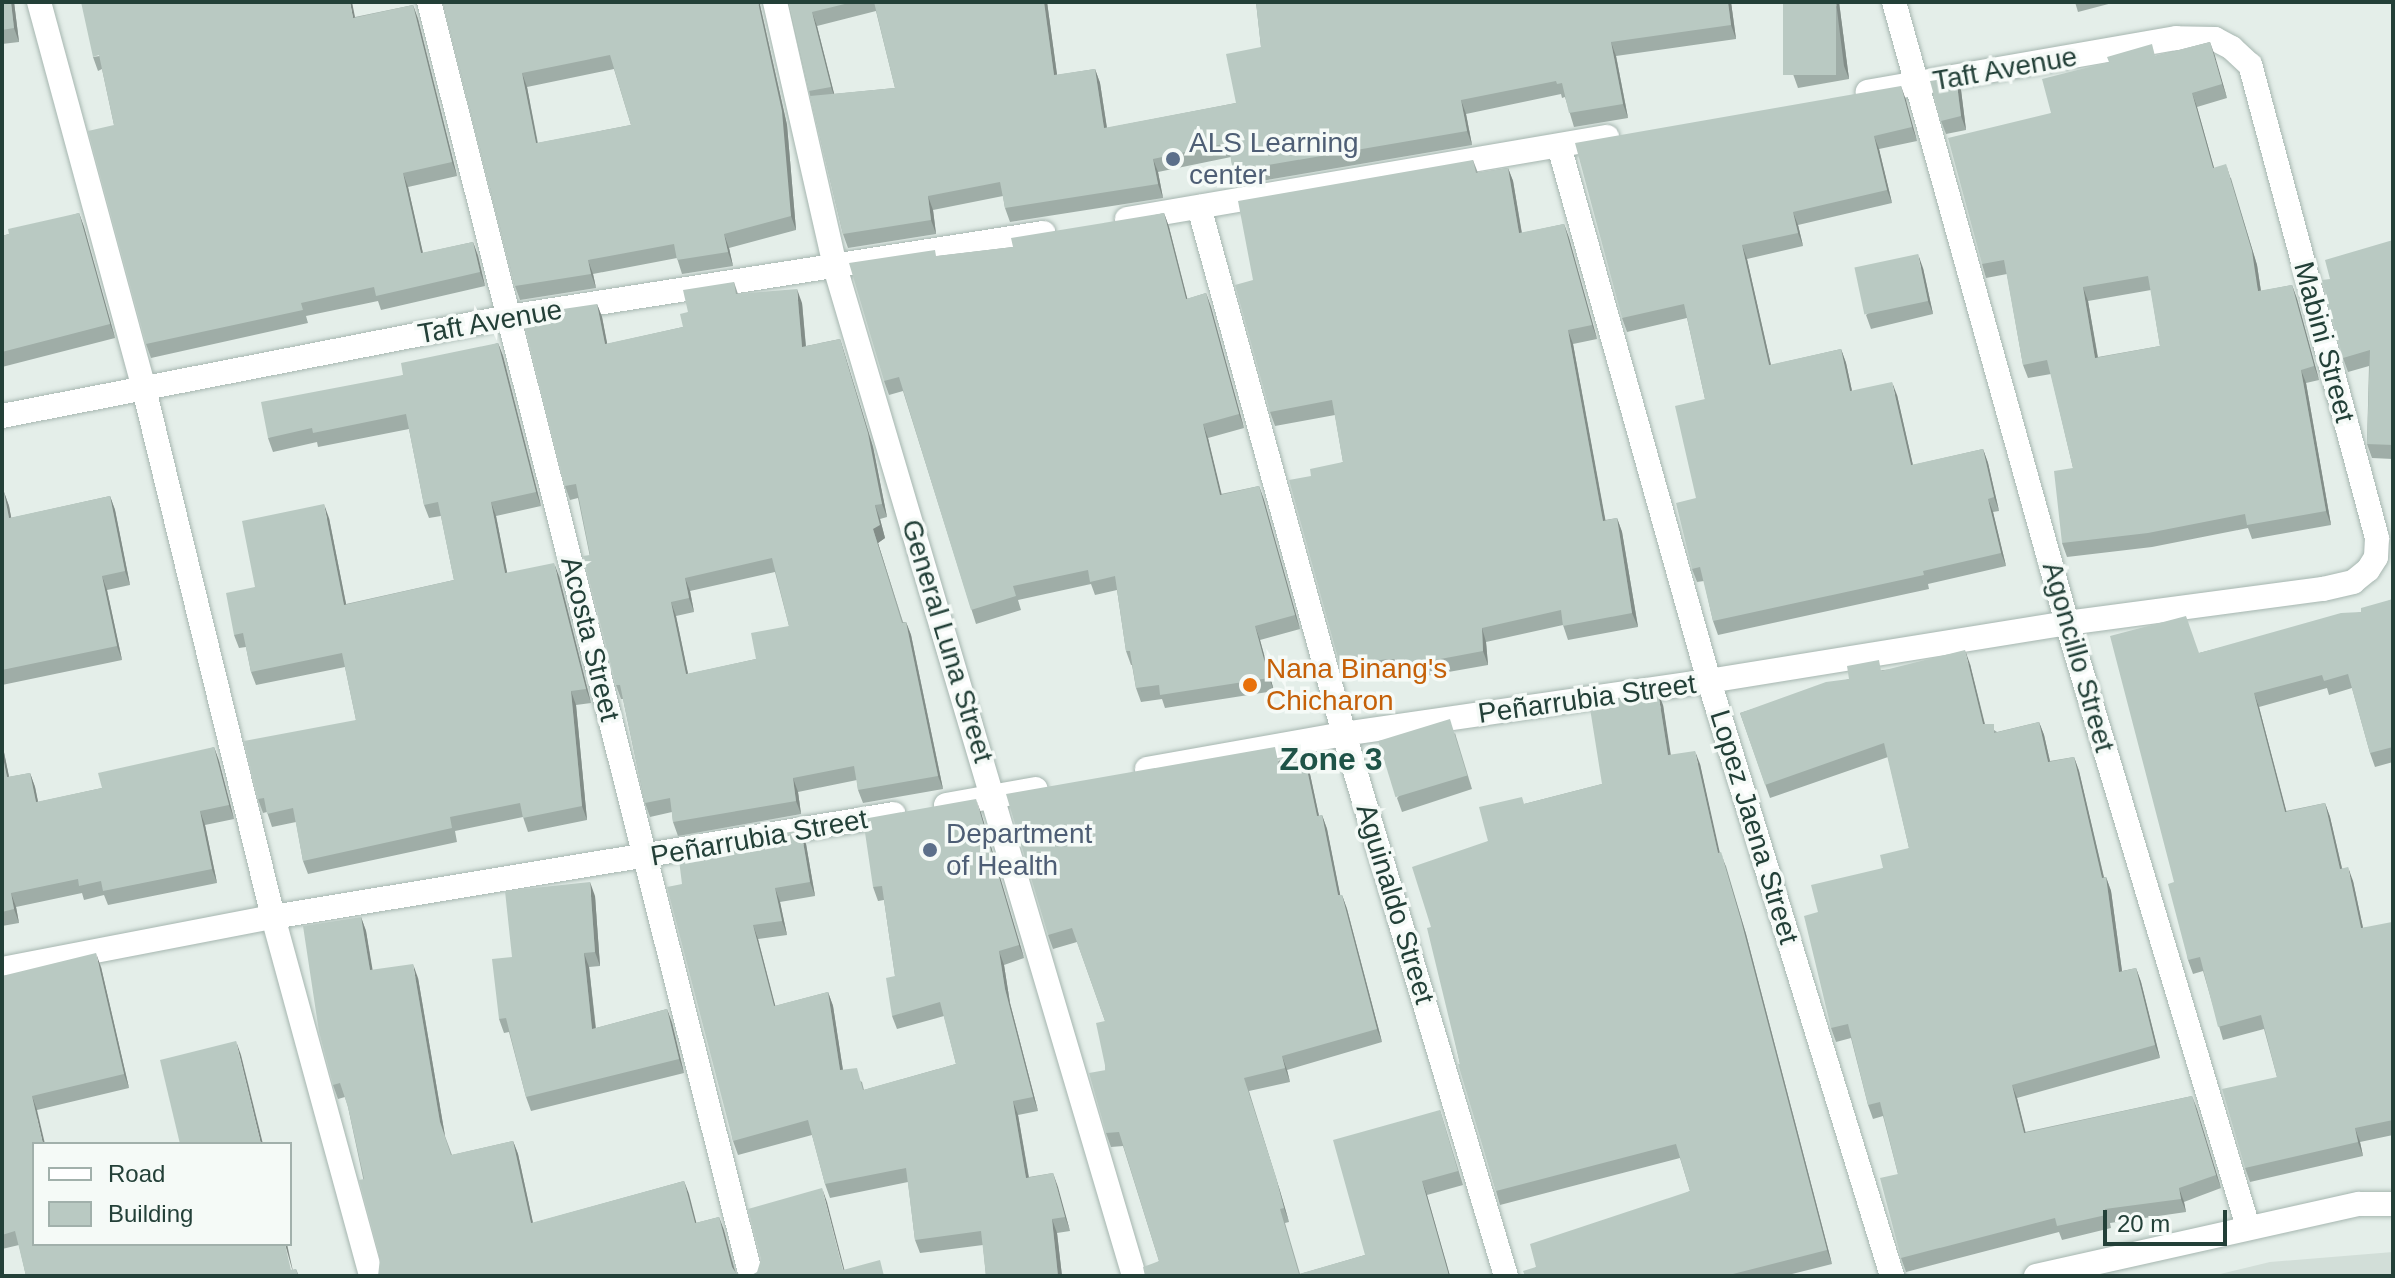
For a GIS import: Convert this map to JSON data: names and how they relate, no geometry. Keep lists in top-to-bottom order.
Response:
{
  "streets": {
    "street": [
      "Taft Avenue",
      "Mabini Street",
      "Acosta Street",
      "General Luna Street",
      "Agoncillo Street",
      "Peñarrubia Street",
      "Lopez Jaena Street",
      "Aguinaldo Street"
    ]
  },
  "crossings": [
    ["Taft Avenue", "Mabini Street"],
    ["Taft Avenue", "Acosta Street"],
    ["Taft Avenue", "General Luna Street"],
    ["Taft Avenue", "Agoncillo Street"],
    ["Mabini Street", "Peñarrubia Street"],
    ["Acosta Street", "Peñarrubia Street"],
    ["General Luna Street", "Peñarrubia Street"],
    ["Agoncillo Street", "Peñarrubia Street"],
    ["Peñarrubia Street", "Lopez Jaena Street"],
    ["Peñarrubia Street", "Aguinaldo Street"]
  ],
  "districts": ["Zone 3"],
  "places": ["ALS Learning center", "Nana Binang's Chicharon", "Department of Health"],
  "legend": ["Road", "Building"],
  "scale_bar": "20 m"
}
